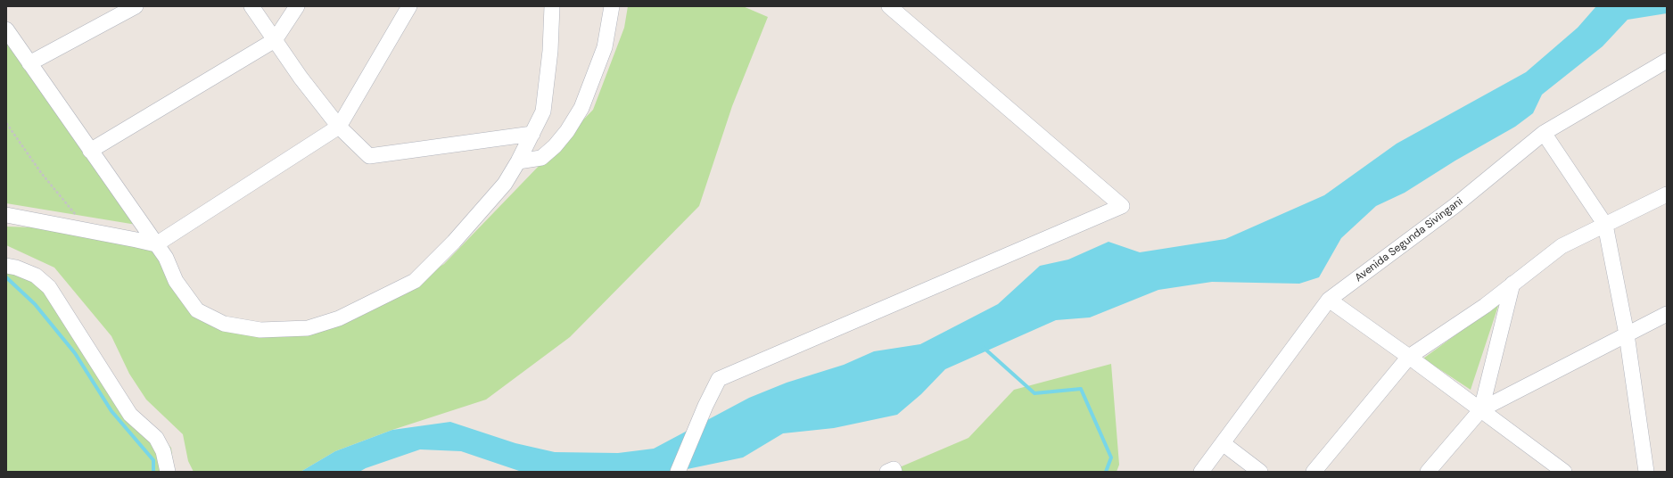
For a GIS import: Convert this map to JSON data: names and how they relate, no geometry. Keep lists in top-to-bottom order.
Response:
{
  "streets": {
    "street": ["Avenida Segunda Sivingani"]
  }
}
